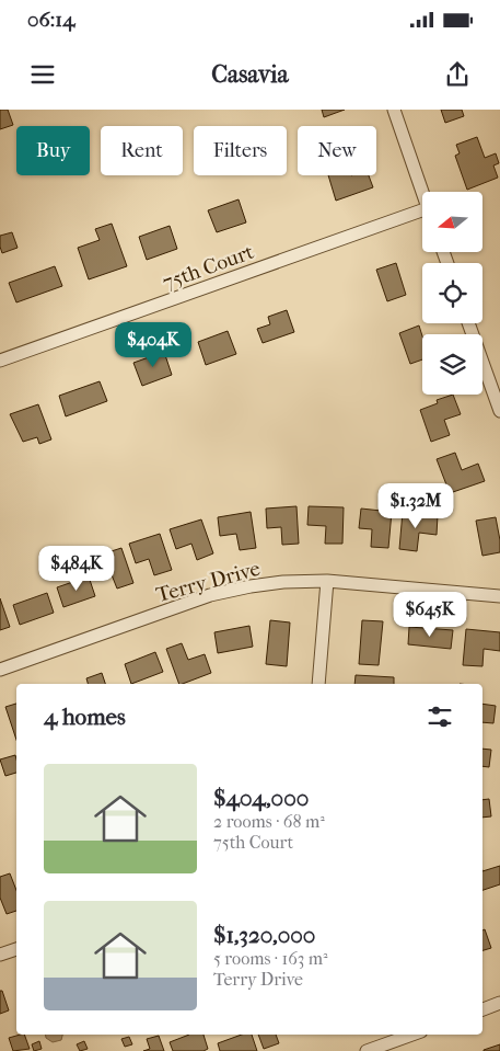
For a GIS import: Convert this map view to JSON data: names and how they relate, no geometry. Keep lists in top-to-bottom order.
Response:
{
  "streets": {
    "street": ["75th Court", "Terry Drive"]
  },
  "north": "left",
  "page": {
    "status": "06:14",
    "header": "Casavia",
    "chip": [
      "Buy",
      "Rent",
      "Filters",
      "New"
    ],
    "price": [
      "$404K",
      "$1.32M",
      "$484K",
      "$645K"
    ],
    "heading": "4 homes",
    "list": [
      {
        "name": "$404,000",
        "note": "2 rooms · 68 m² · 75th Court"
      },
      {
        "name": "$1,320,000",
        "note": "5 rooms · 163 m² · Terry Drive"
      }
    ]
  }
}
